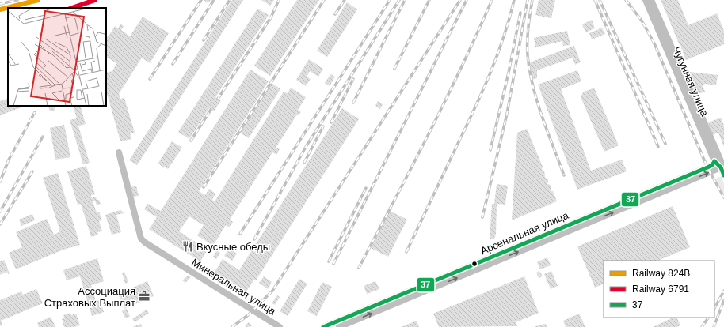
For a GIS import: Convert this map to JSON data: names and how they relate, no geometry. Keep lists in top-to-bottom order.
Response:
{
  "streets": {
    "street": ["Чугунная улица", "Арсенальная улица", "Минеральная улица"]
  },
  "crossings": [
    ["Чугунная улица", "Арсенальная улица"]
  ],
  "places": {
    "restaurant": ["Вкусные обеды"],
    "office": ["Ассоциация Страховых Выплат"]
  },
  "lines": ["rail line 824В", "rail line 6791", "transit line 37"],
  "legend": ["Railway 824В", "Railway 6791", "37"]
}
